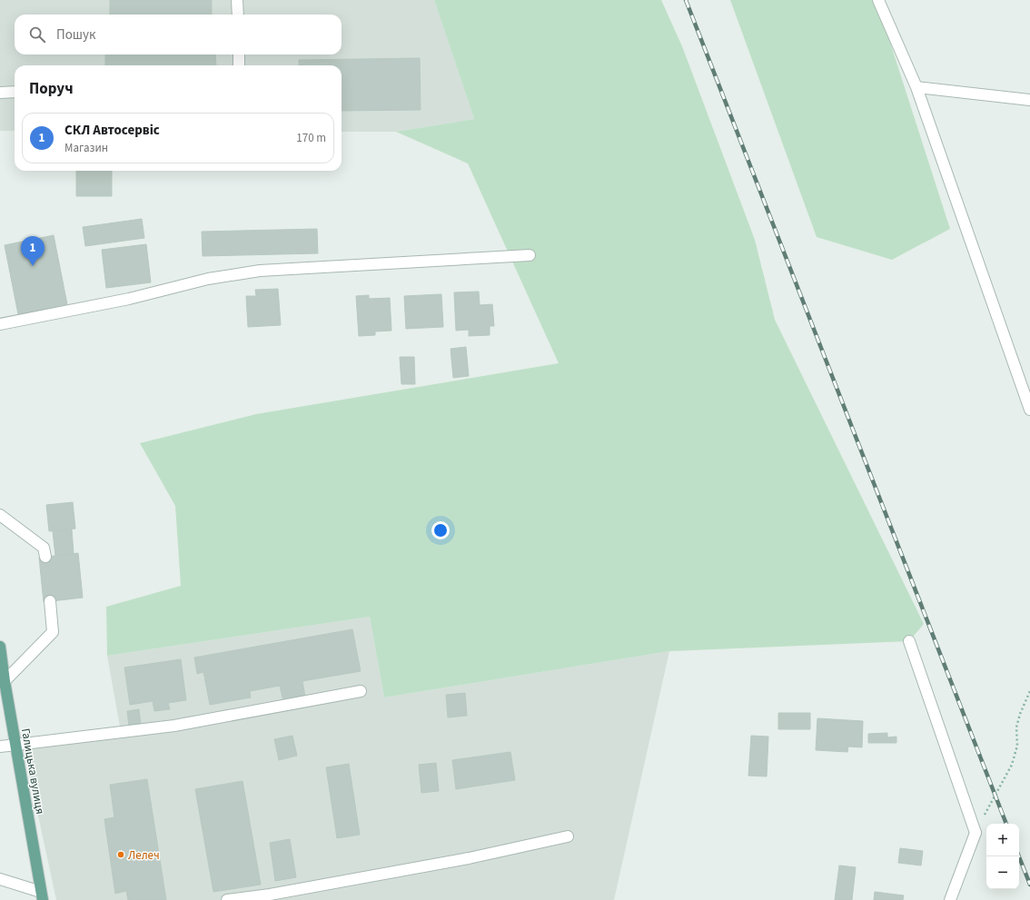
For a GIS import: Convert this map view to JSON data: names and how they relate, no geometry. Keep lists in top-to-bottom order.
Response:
{
  "streets": {
    "main road": ["Галицька вулиця"]
  },
  "places": ["Лелеч"],
  "page": {
    "search": "Пошук",
    "heading": "Поруч",
    "list": [
      {
        "mark": "1",
        "name": "СКЛ Автосервіс",
        "note": "Магазин",
        "value": "170 m"
      }
    ],
    "pins": "1",
    "map_buttons": ["+", "−"]
  }
}
